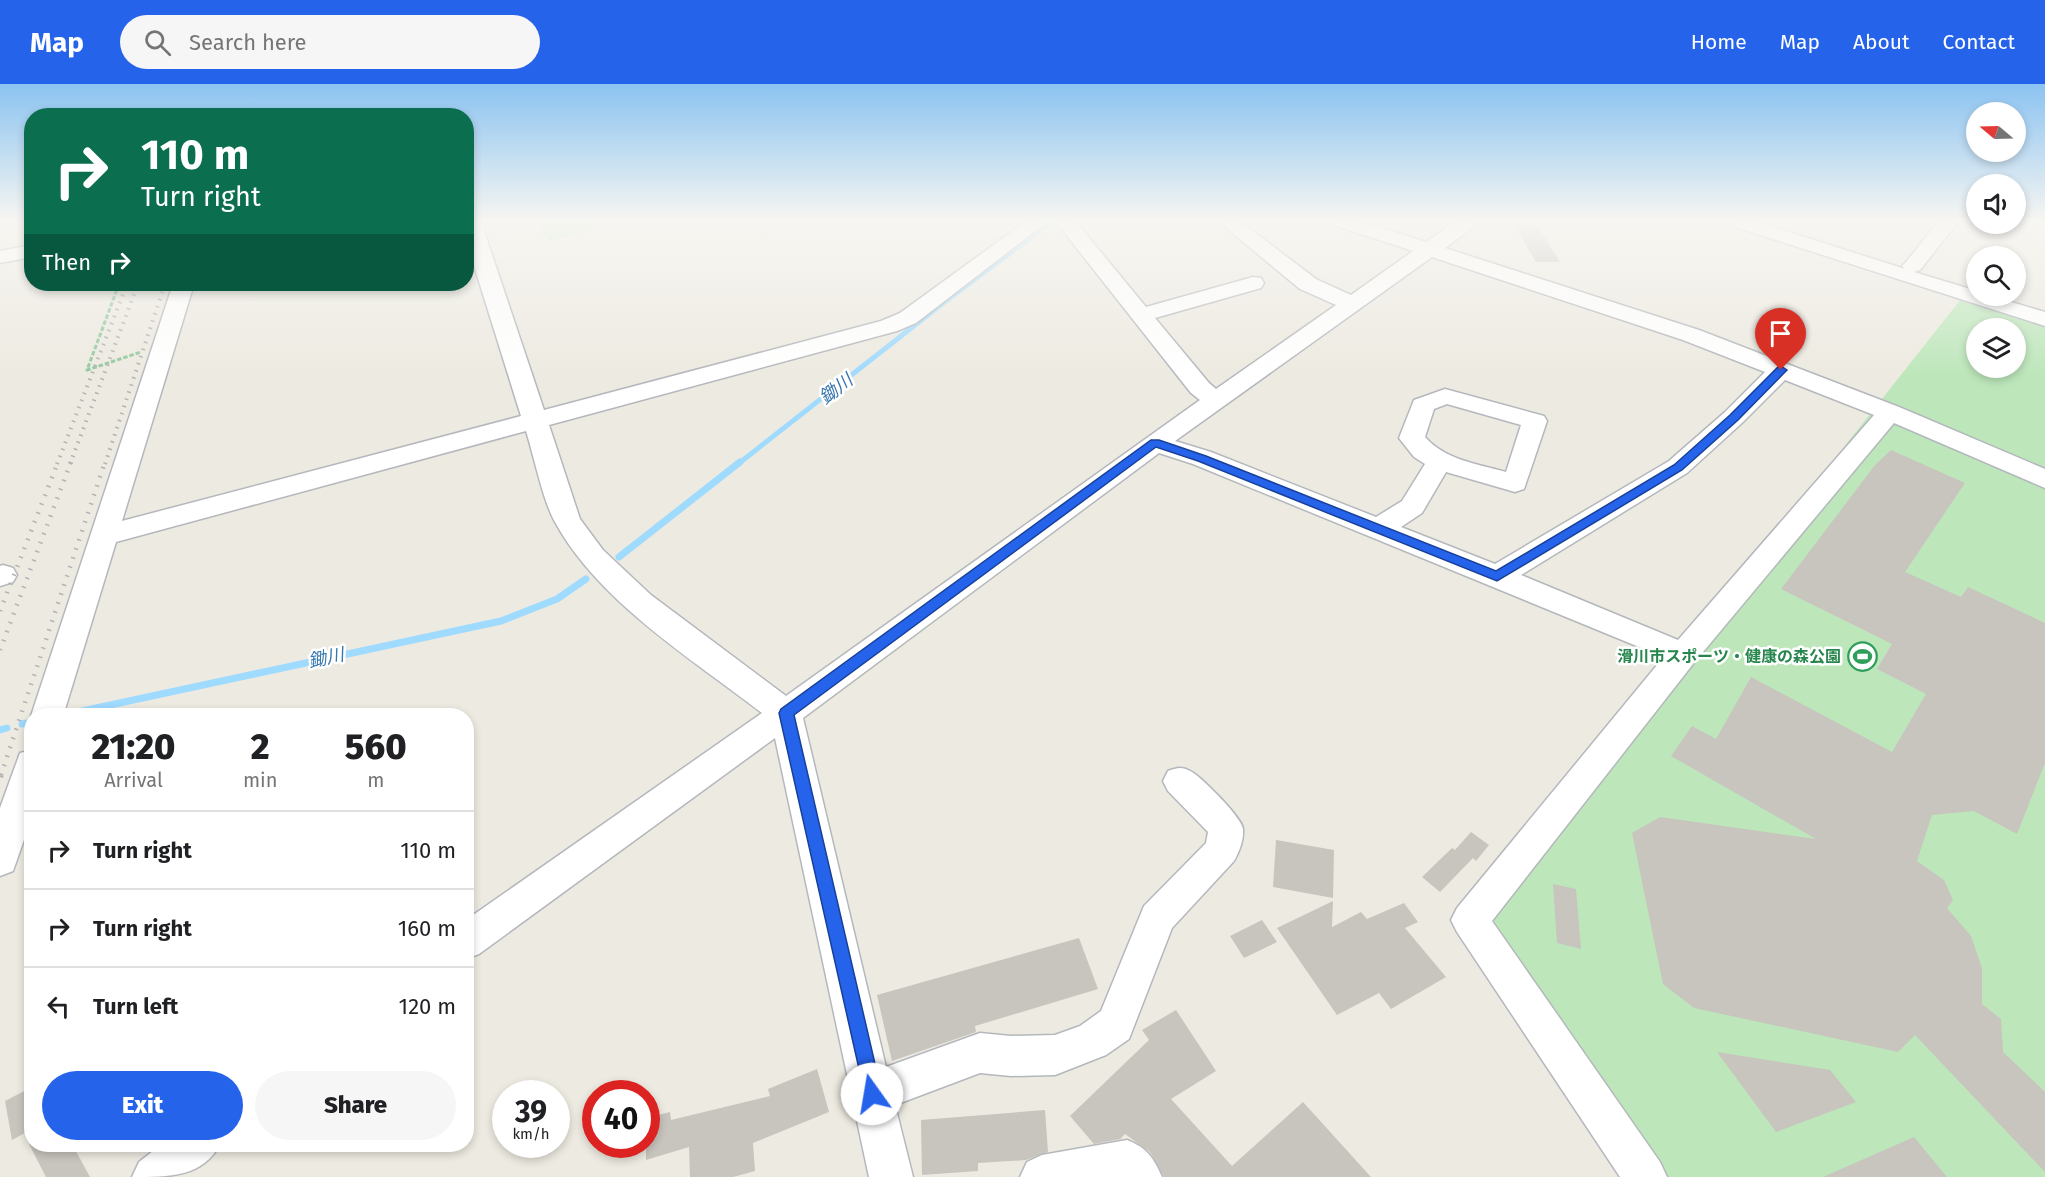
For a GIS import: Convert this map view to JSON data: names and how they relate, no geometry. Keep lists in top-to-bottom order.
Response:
{
  "water": ["鋤川"],
  "places": {
    "sports": ["滑川市スポーツ・健康の森公園"]
  },
  "north": "left",
  "page": {
    "header": "Map",
    "search": "Search here",
    "nav": [
      "Home",
      "Map",
      "About",
      "Contact"
    ],
    "turn": ["110 m", "Turn right"],
    "then": "Then",
    "eta": [
      "21:20",
      "Arrival",
      "2",
      "min",
      "560",
      "m"
    ],
    "list": [
      {
        "name": "Turn right",
        "value": "110 m"
      },
      {
        "name": "Turn right",
        "value": "160 m"
      },
      {
        "name": "Turn left",
        "value": "120 m"
      }
    ],
    "buttons": ["Exit", "Share"],
    "speed": "39 km/h",
    "limit": "40"
  }
}
